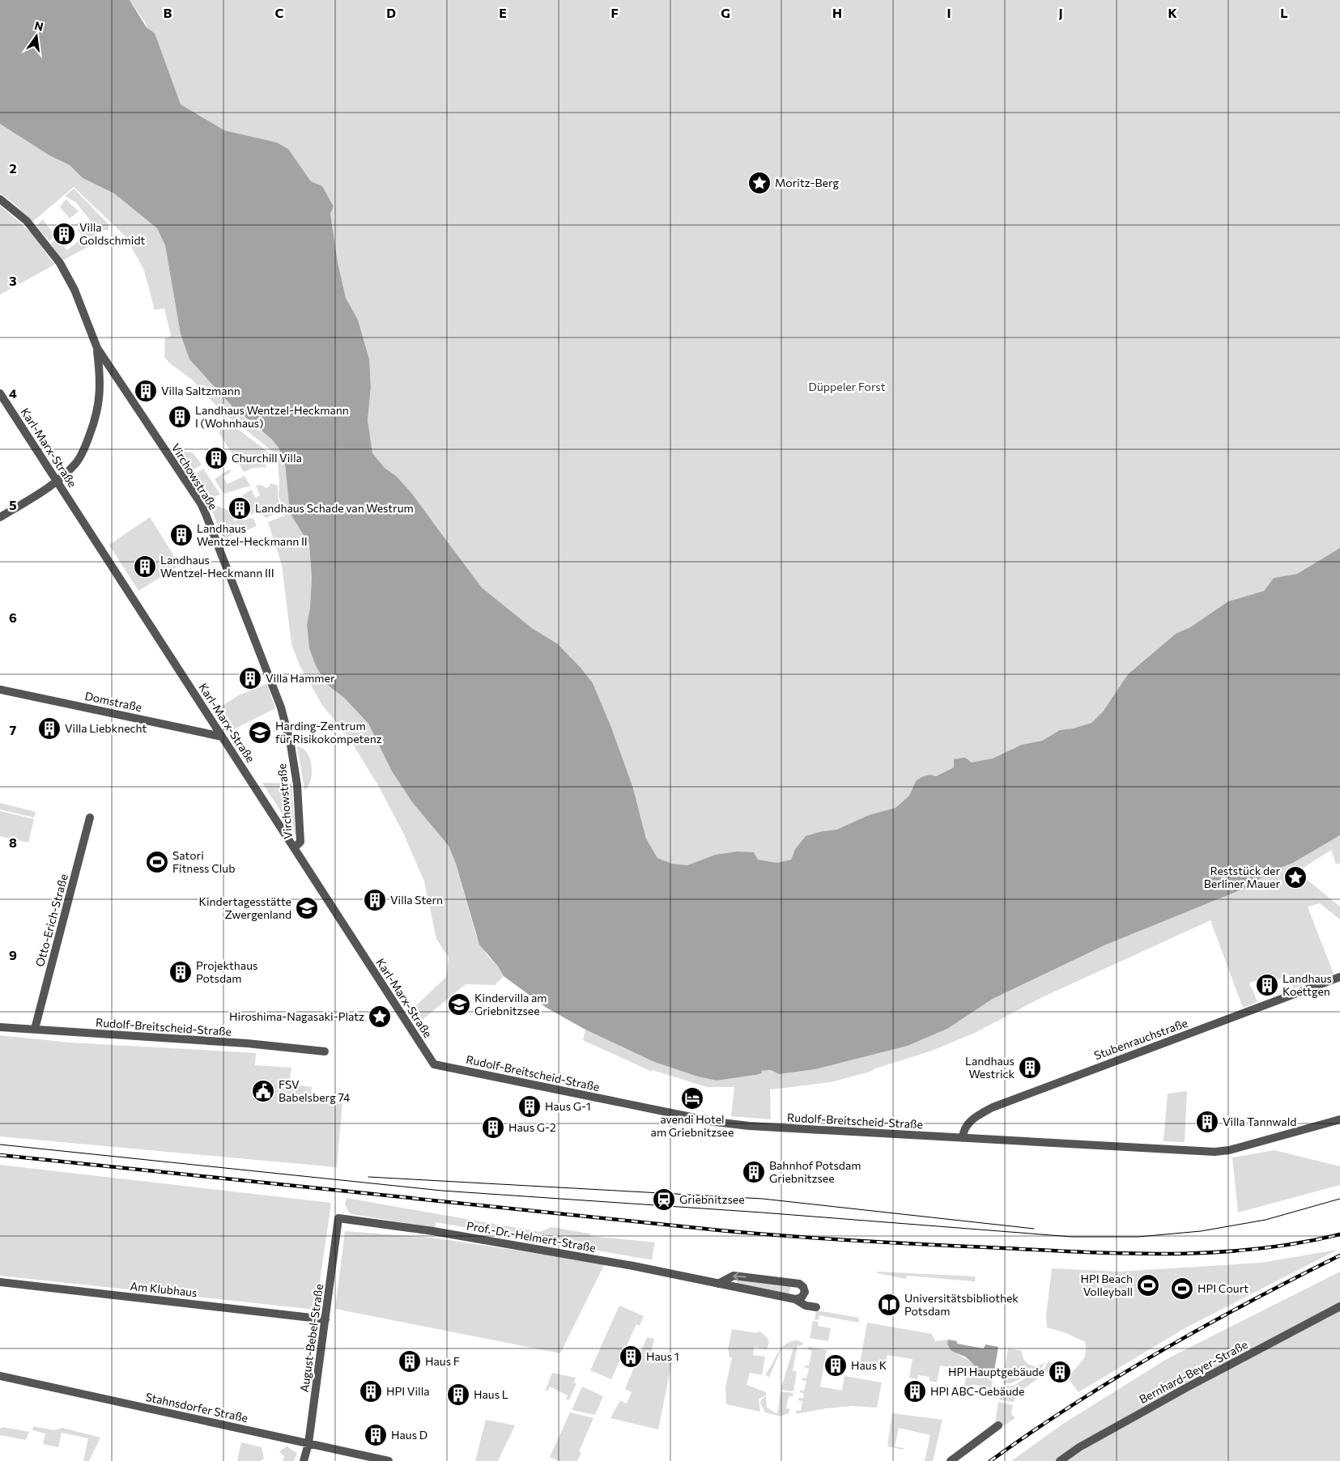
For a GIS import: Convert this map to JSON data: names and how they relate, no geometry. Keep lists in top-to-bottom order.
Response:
{
  "streets": {
    "street": [
      "Karl-Marx-Straße",
      "Virchowstraße",
      "Domstraße",
      "Otto-Erich-Straße",
      "Rudolf-Breitscheid-Straße",
      "Stubenrauchstraße",
      "Prof.-Dr.-Helmert-Straße",
      "Am Klubhaus",
      "August-Bebel-Straße",
      "Bernhard-Beyer-Straße",
      "Stahnsdorfer Straße"
    ]
  },
  "crossings": [
    ["Karl-Marx-Straße", "Virchowstraße"],
    ["Karl-Marx-Straße", "Domstraße"],
    ["Karl-Marx-Straße", "Rudolf-Breitscheid-Straße"],
    ["Otto-Erich-Straße", "Rudolf-Breitscheid-Straße"],
    ["Rudolf-Breitscheid-Straße", "Stubenrauchstraße"],
    ["Prof.-Dr.-Helmert-Straße", "August-Bebel-Straße"],
    ["Am Klubhaus", "August-Bebel-Straße"],
    ["August-Bebel-Straße", "Stahnsdorfer Straße"]
  ],
  "parks": ["Düppeler Forst"],
  "places": {
    "place": ["Moritz-Berg", "Reststück der Berliner Mauer", "Hiroshima-Nagasaki-Platz"],
    "building": [
      "Villa Goldschmidt",
      "Villa Saltzmann",
      "Landhaus Wentzel-Heckmann I (Wohnhaus)",
      "Churchill Villa",
      "Landhaus Schade van Westrum",
      "Landhaus Wentzel-Heckmann II",
      "Landhaus Wentzel-Heckmann III",
      "Villa Hammer",
      "Villa Liebknecht",
      "Villa Stern",
      "Projekthaus Potsdam",
      "Landhaus Koettgen",
      "Landhaus Westrick",
      "Haus G-1",
      "Villa Tannwald",
      "Haus G-2",
      "Bahnhof Potsdam Griebnitzsee",
      "Haus 1",
      "Haus F",
      "Haus K",
      "HPI Hauptgebäude",
      "HPI Villa",
      "HPI ABC-Gebäude",
      "Haus L",
      "Haus D"
    ],
    "school or university": ["Harding-Zentrum für Risikokompetenz", "Kindertagesstätte Zwergenland", "Kindervilla am Griebnitzsee"],
    "sports": ["Satori Fitness Club", "HPI Beach Volleyball", "HPI Court"],
    "public building": ["FSV Babelsberg 74"],
    "hotel": ["avendi Hotel am Griebnitzsee"],
    "station": ["Griebnitzsee"],
    "library": ["Universitätsbibliothek Potsdam"]
  },
  "north": "top",
  "grid": {
    "columns": [
      "B",
      "C",
      "D",
      "E",
      "F",
      "G",
      "H",
      "I",
      "J",
      "K",
      "L"
    ],
    "rows": [
      "2",
      "3",
      "4",
      "5",
      "6",
      "7",
      "8",
      "9"
    ]
  }
}
